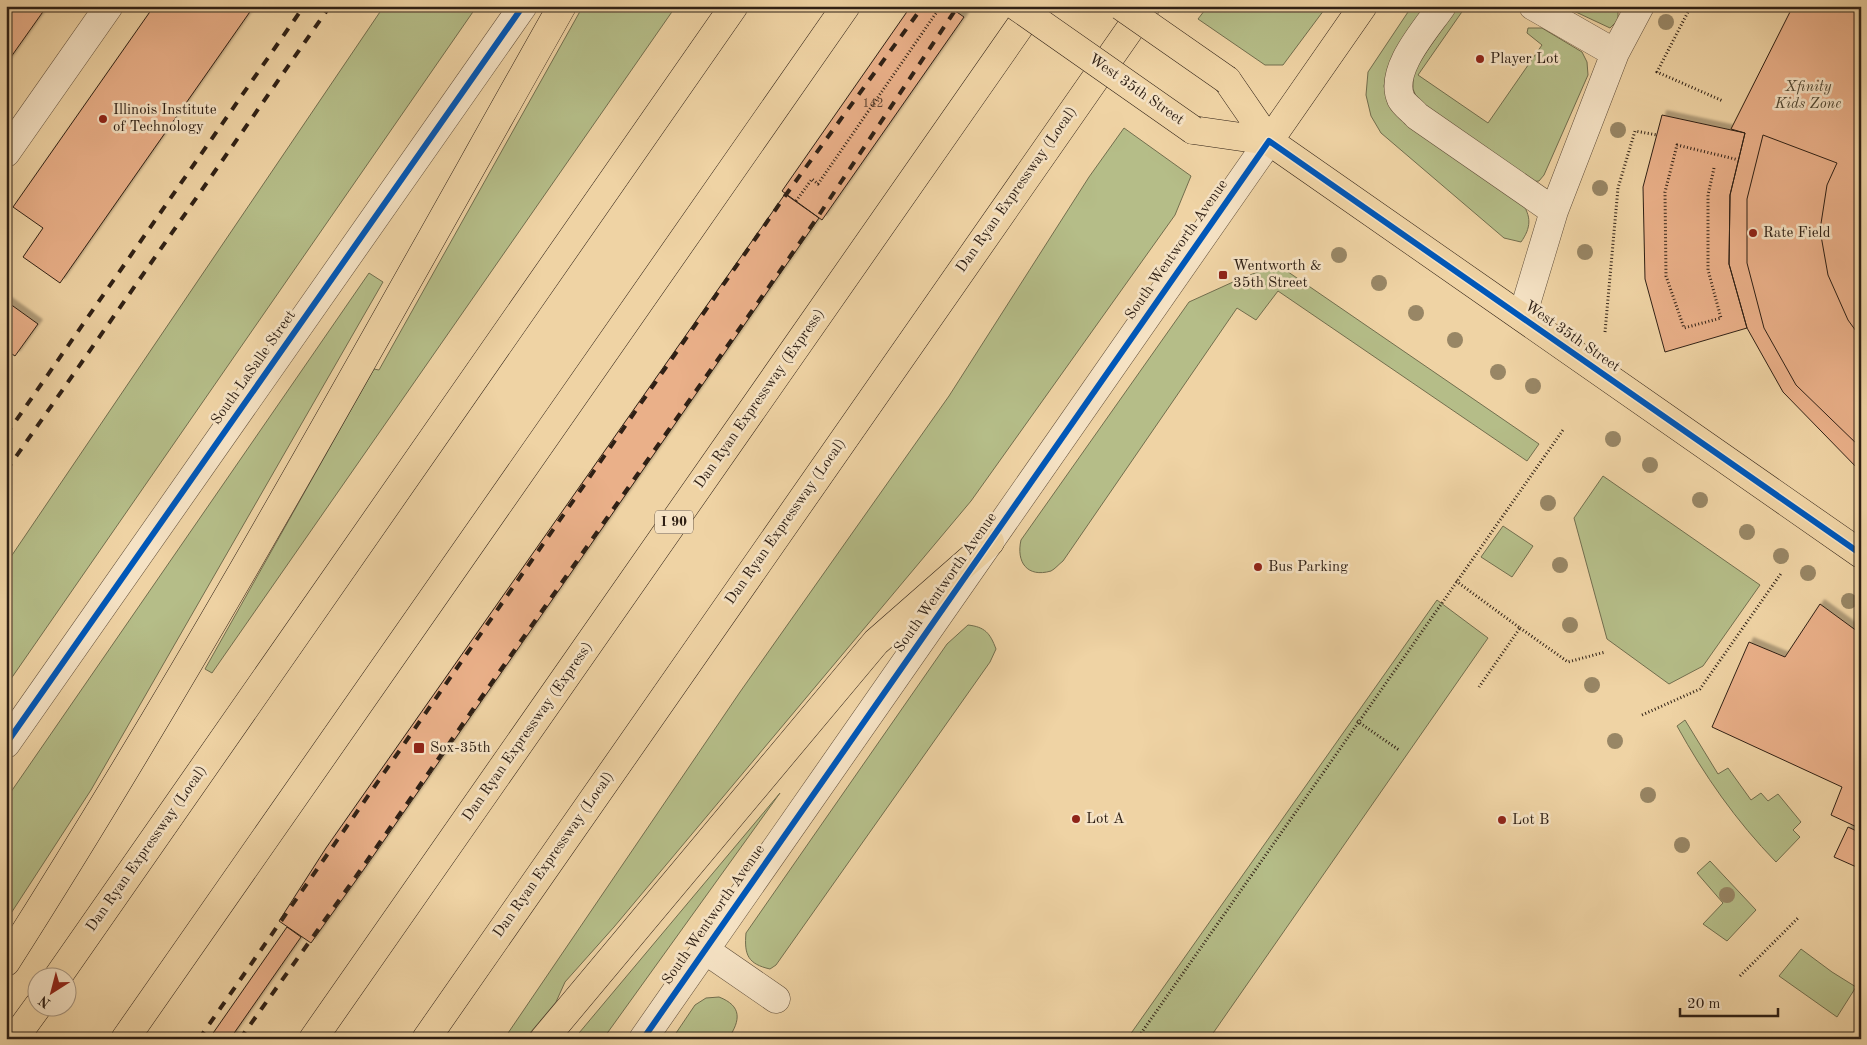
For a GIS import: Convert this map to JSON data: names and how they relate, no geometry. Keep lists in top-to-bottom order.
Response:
{
  "streets": {
    "main road": [
      "West 35th Street",
      "Dan Ryan Expressway (Local)",
      "South Wentworth Avenue",
      "Dan Ryan Expressway (Express)",
      "I 90"
    ],
    "street": ["South LaSalle Street"]
  },
  "crossings": [
    ["West 35th Street", "South Wentworth Avenue"]
  ],
  "parks": ["Xfinity Kids Zone"],
  "places": {
    "other": [
      "Player Lot",
      "Illinois Institute of Technology",
      "Rate Field",
      "Bus Parking",
      "Lot A",
      "Lot B"
    ],
    "transit": ["Wentworth & 35th Street", "Sox-35th"]
  },
  "house_numbers": ["142"],
  "scale_bar": "20 m",
  "north": "bottom left"
}
